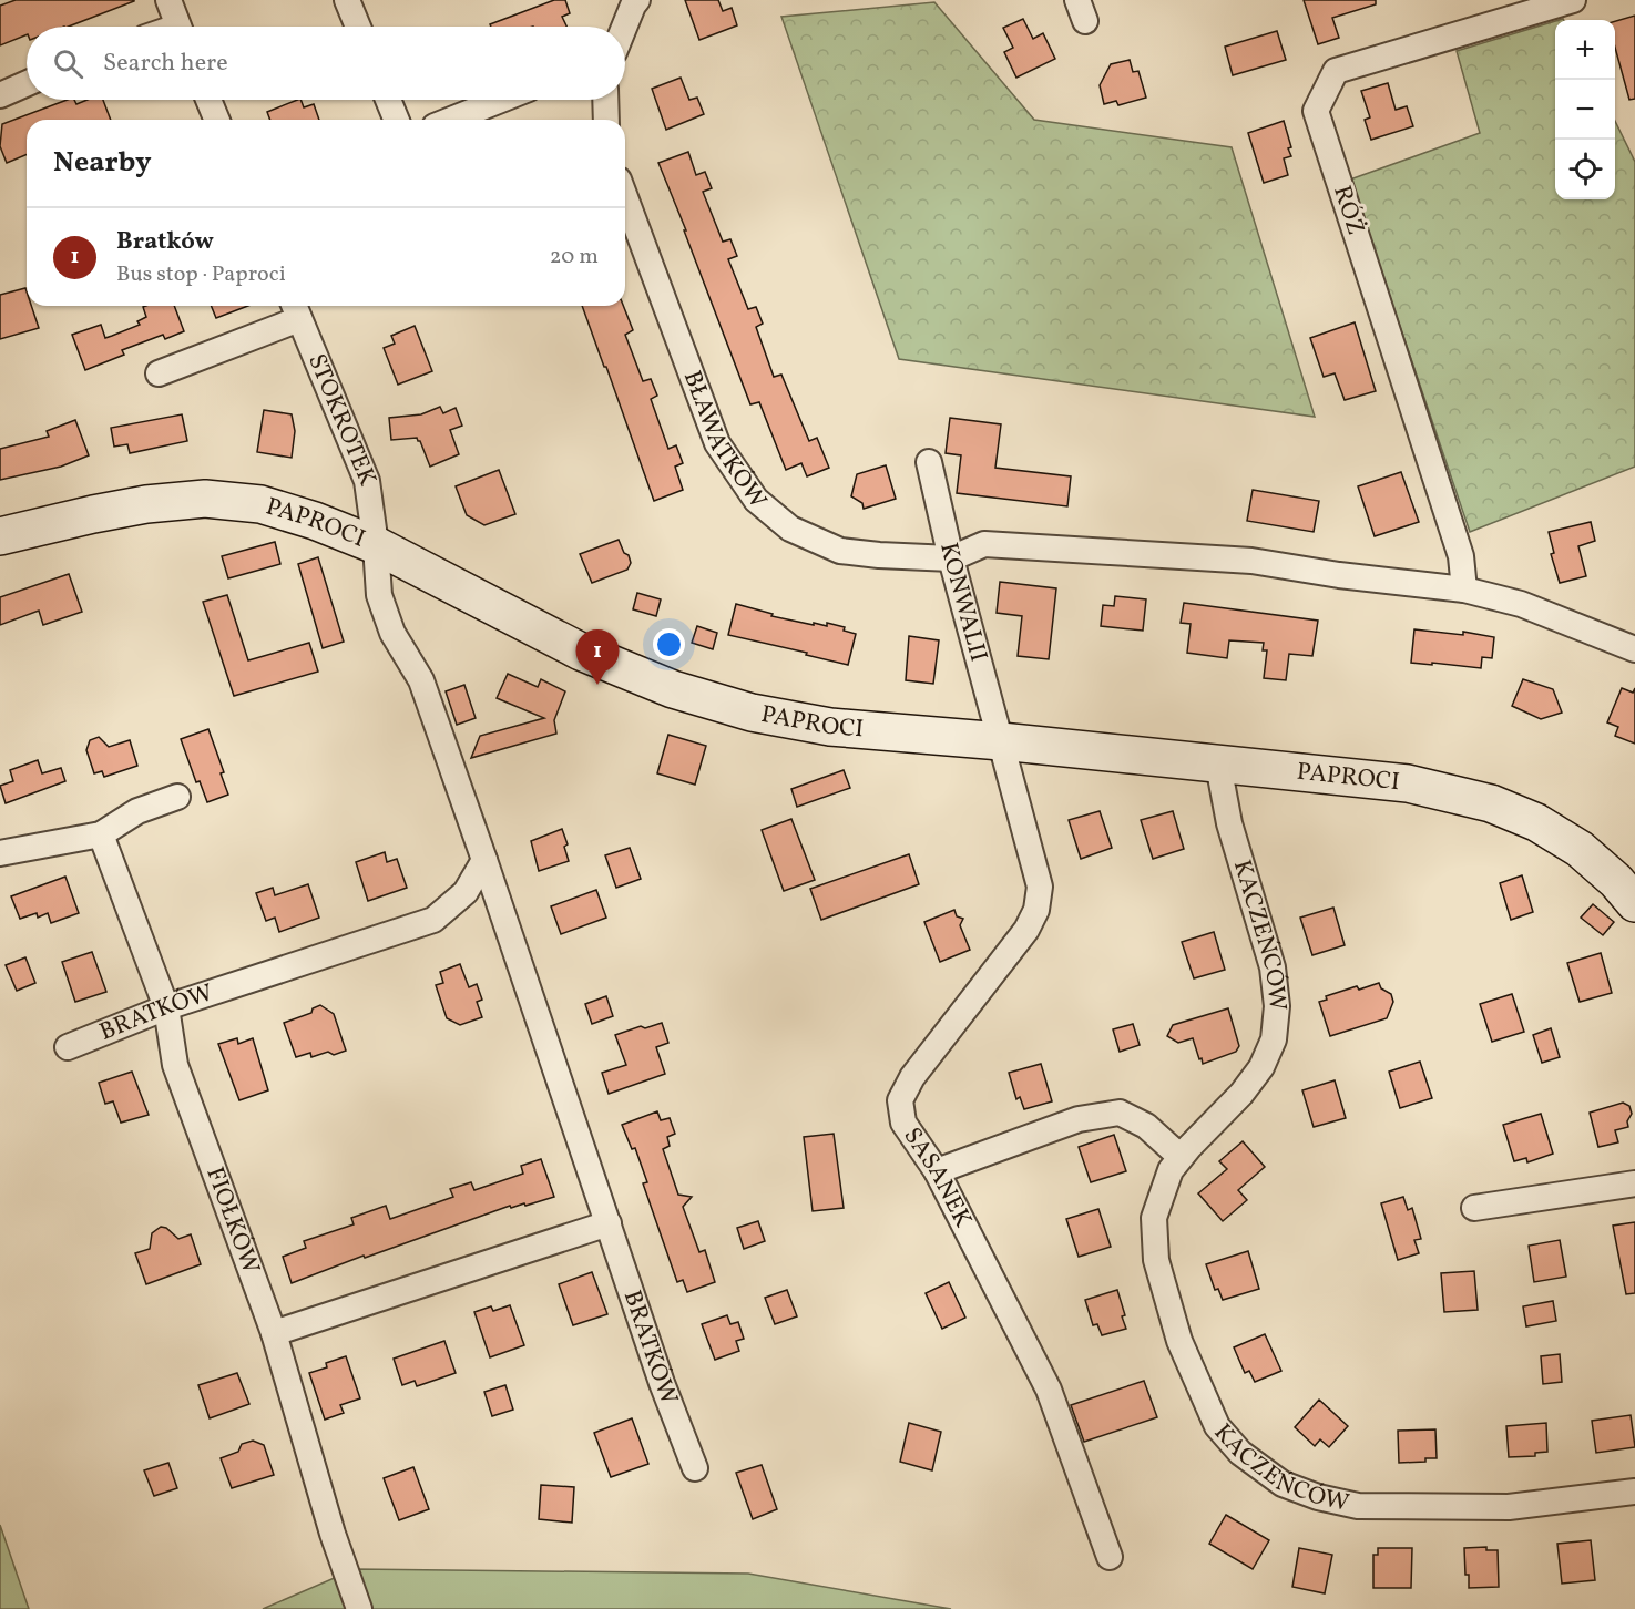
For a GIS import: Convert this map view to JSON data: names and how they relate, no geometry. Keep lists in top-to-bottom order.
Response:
{
  "streets": {
    "street": [
      "RÓŻ",
      "STOKROTEK",
      "BŁAWATKÓW",
      "PAPROCI",
      "KONWALII",
      "KACZEŃCÓW",
      "BRATKÓW",
      "SASANEK",
      "FIOŁKÓW"
    ]
  },
  "crossings": [
    ["STOKROTEK", "PAPROCI"],
    ["STOKROTEK", "BRATKÓW"],
    ["BŁAWATKÓW", "KONWALII"],
    ["PAPROCI", "KONWALII"],
    ["PAPROCI", "KACZEŃCÓW"],
    ["PAPROCI", "BRATKÓW"],
    ["PAPROCI", "SASANEK"],
    ["KONWALII", "SASANEK"],
    ["BRATKÓW", "FIOŁKÓW"]
  ],
  "page": {
    "map_buttons": ["+", "−"],
    "search": "Search here",
    "heading": "Nearby",
    "list": [
      {
        "mark": "1",
        "name": "Bratków",
        "note": "Bus stop · Paproci",
        "value": "20 m"
      }
    ],
    "pins": "1"
  }
}
